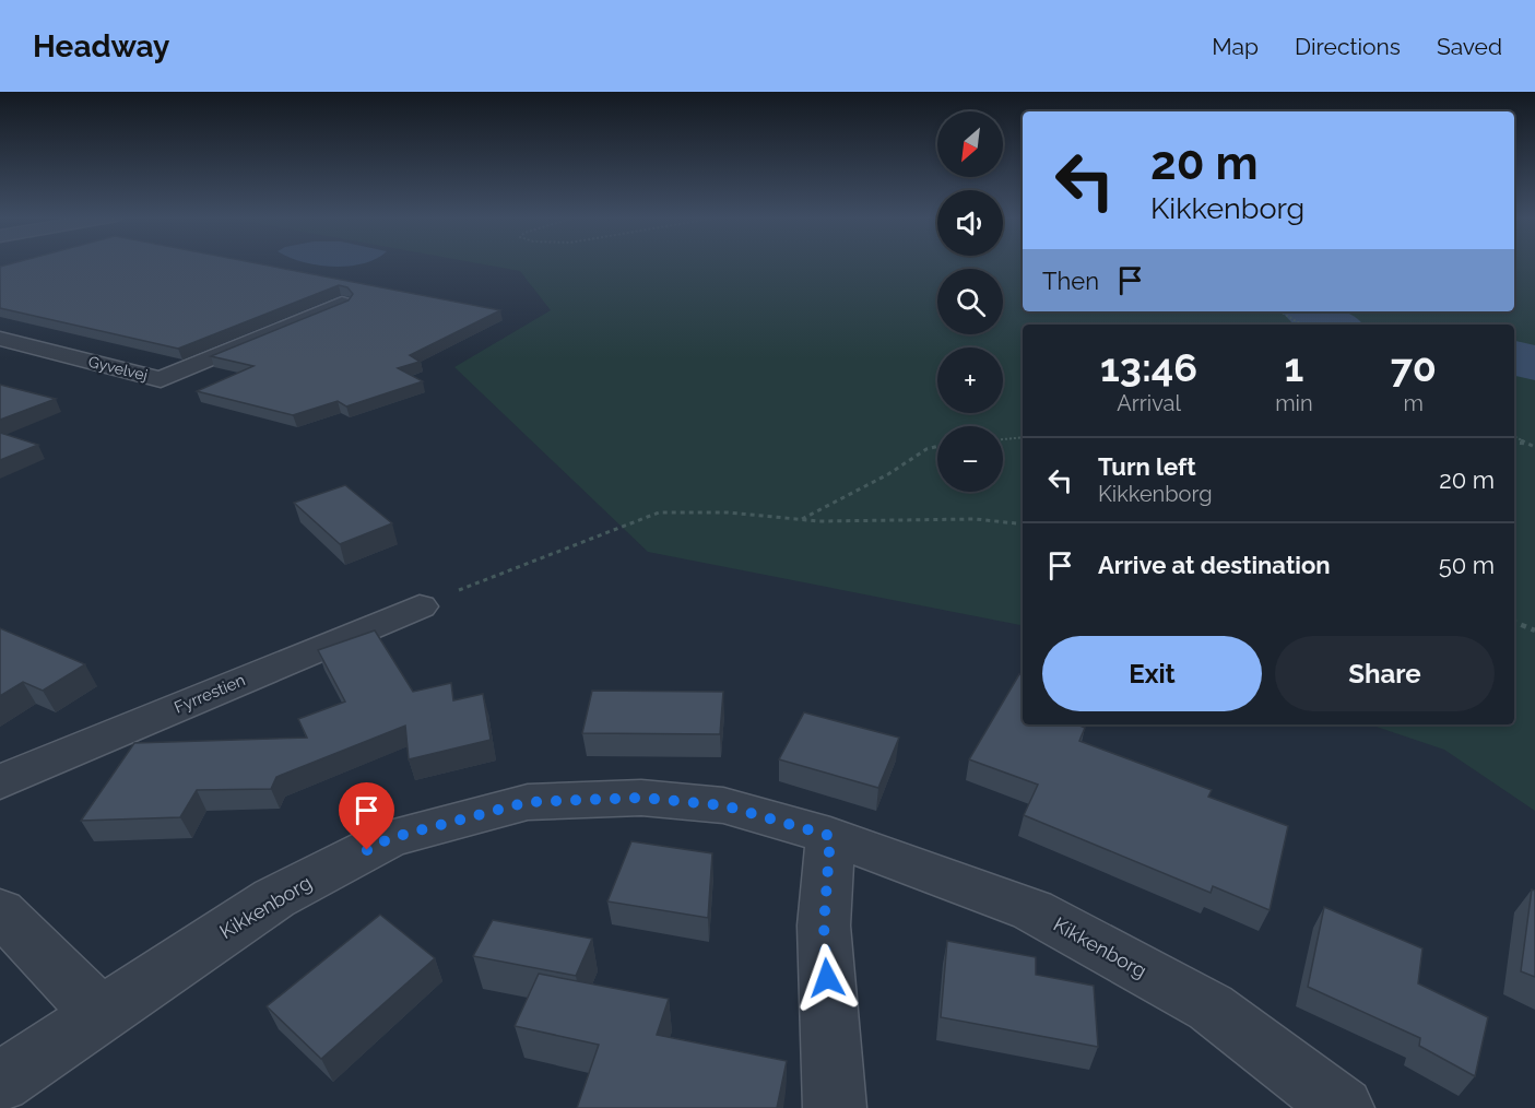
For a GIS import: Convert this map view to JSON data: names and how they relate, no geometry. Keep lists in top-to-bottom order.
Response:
{
  "streets": {
    "street": ["Gyvelvej", "Fyrrestien", "Kikkenborg"]
  },
  "north": "bottom left",
  "page": {
    "header": "Headway",
    "nav": ["Map", "Directions", "Saved"],
    "map_buttons": ["+", "−"],
    "turn": ["20 m", "Kikkenborg"],
    "then": "Then",
    "eta": [
      "13:46",
      "Arrival",
      "1",
      "min",
      "70",
      "m"
    ],
    "list": [
      {
        "name": "Turn left",
        "note": "Kikkenborg",
        "value": "20 m"
      },
      {
        "name": "Arrive at destination",
        "value": "50 m"
      }
    ],
    "buttons": ["Exit", "Share"]
  }
}
